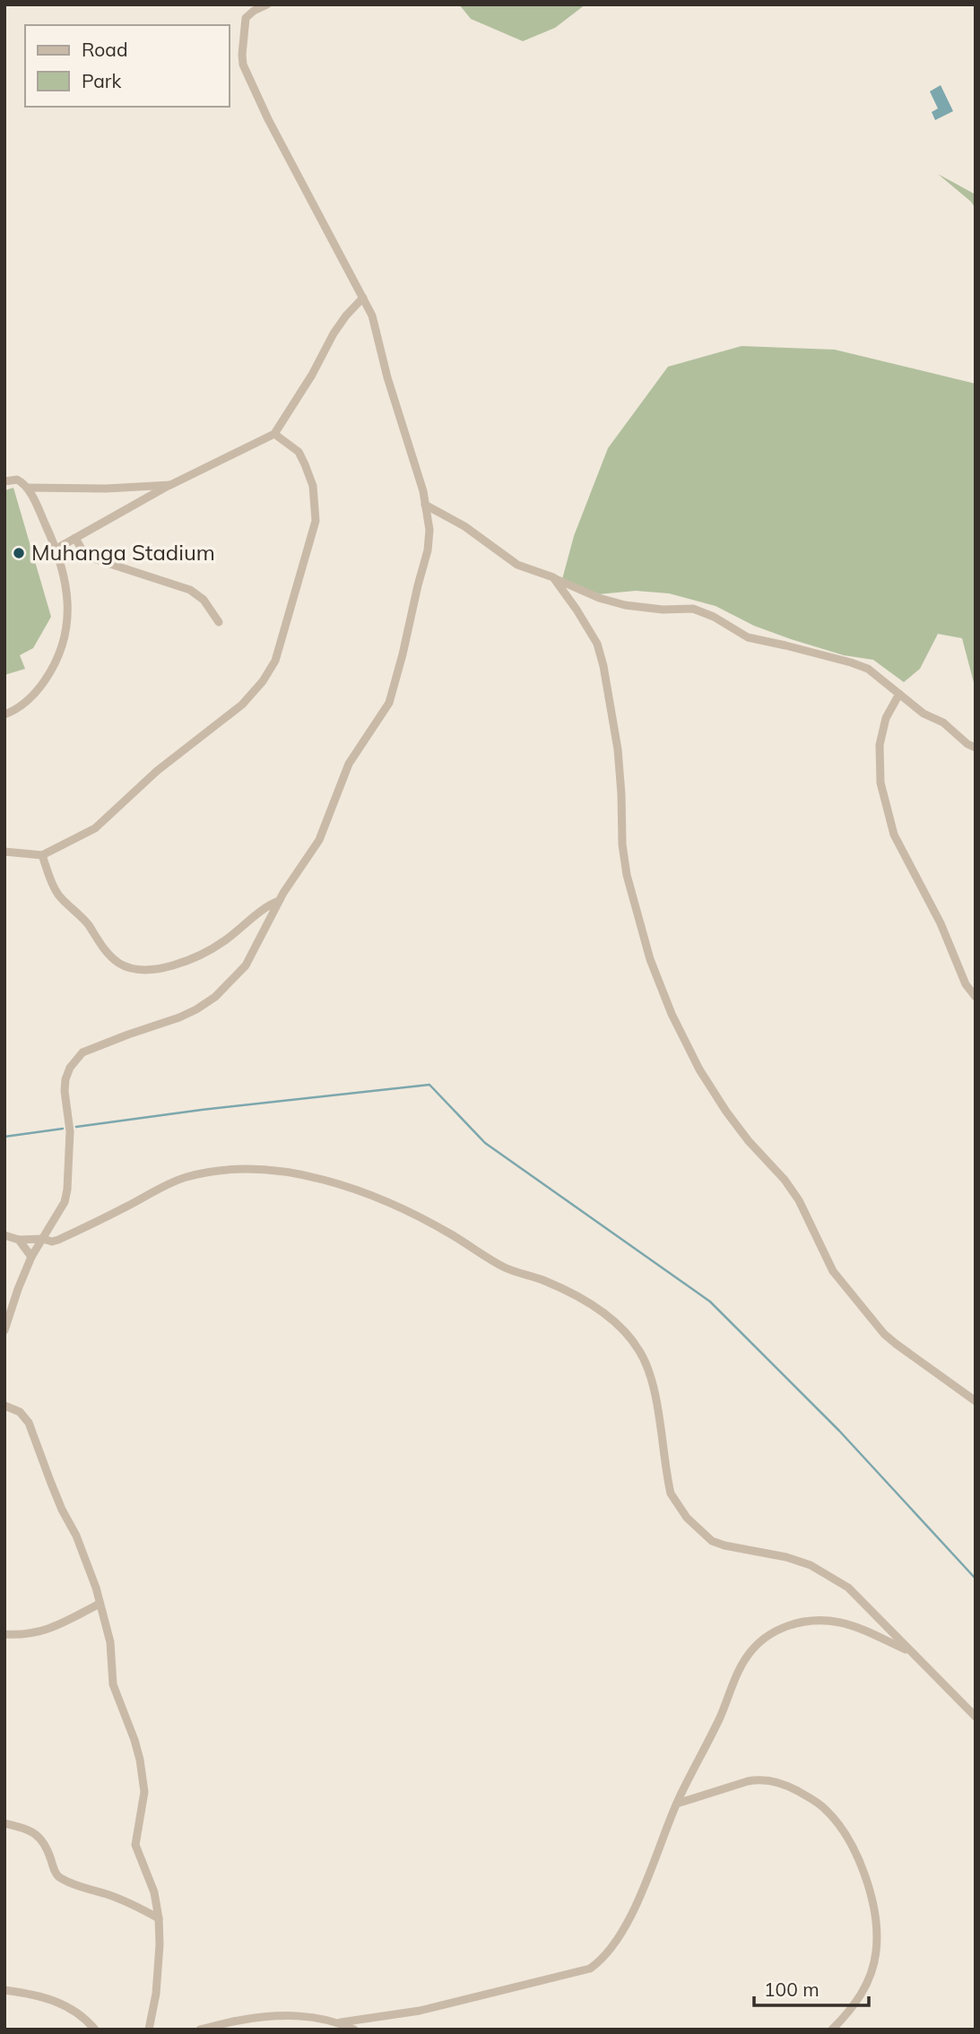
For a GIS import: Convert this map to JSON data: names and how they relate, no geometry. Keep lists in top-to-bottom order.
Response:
{
  "places": ["Muhanga Stadium"],
  "legend": ["Road", "Park"],
  "scale_bar": "100 m"
}
